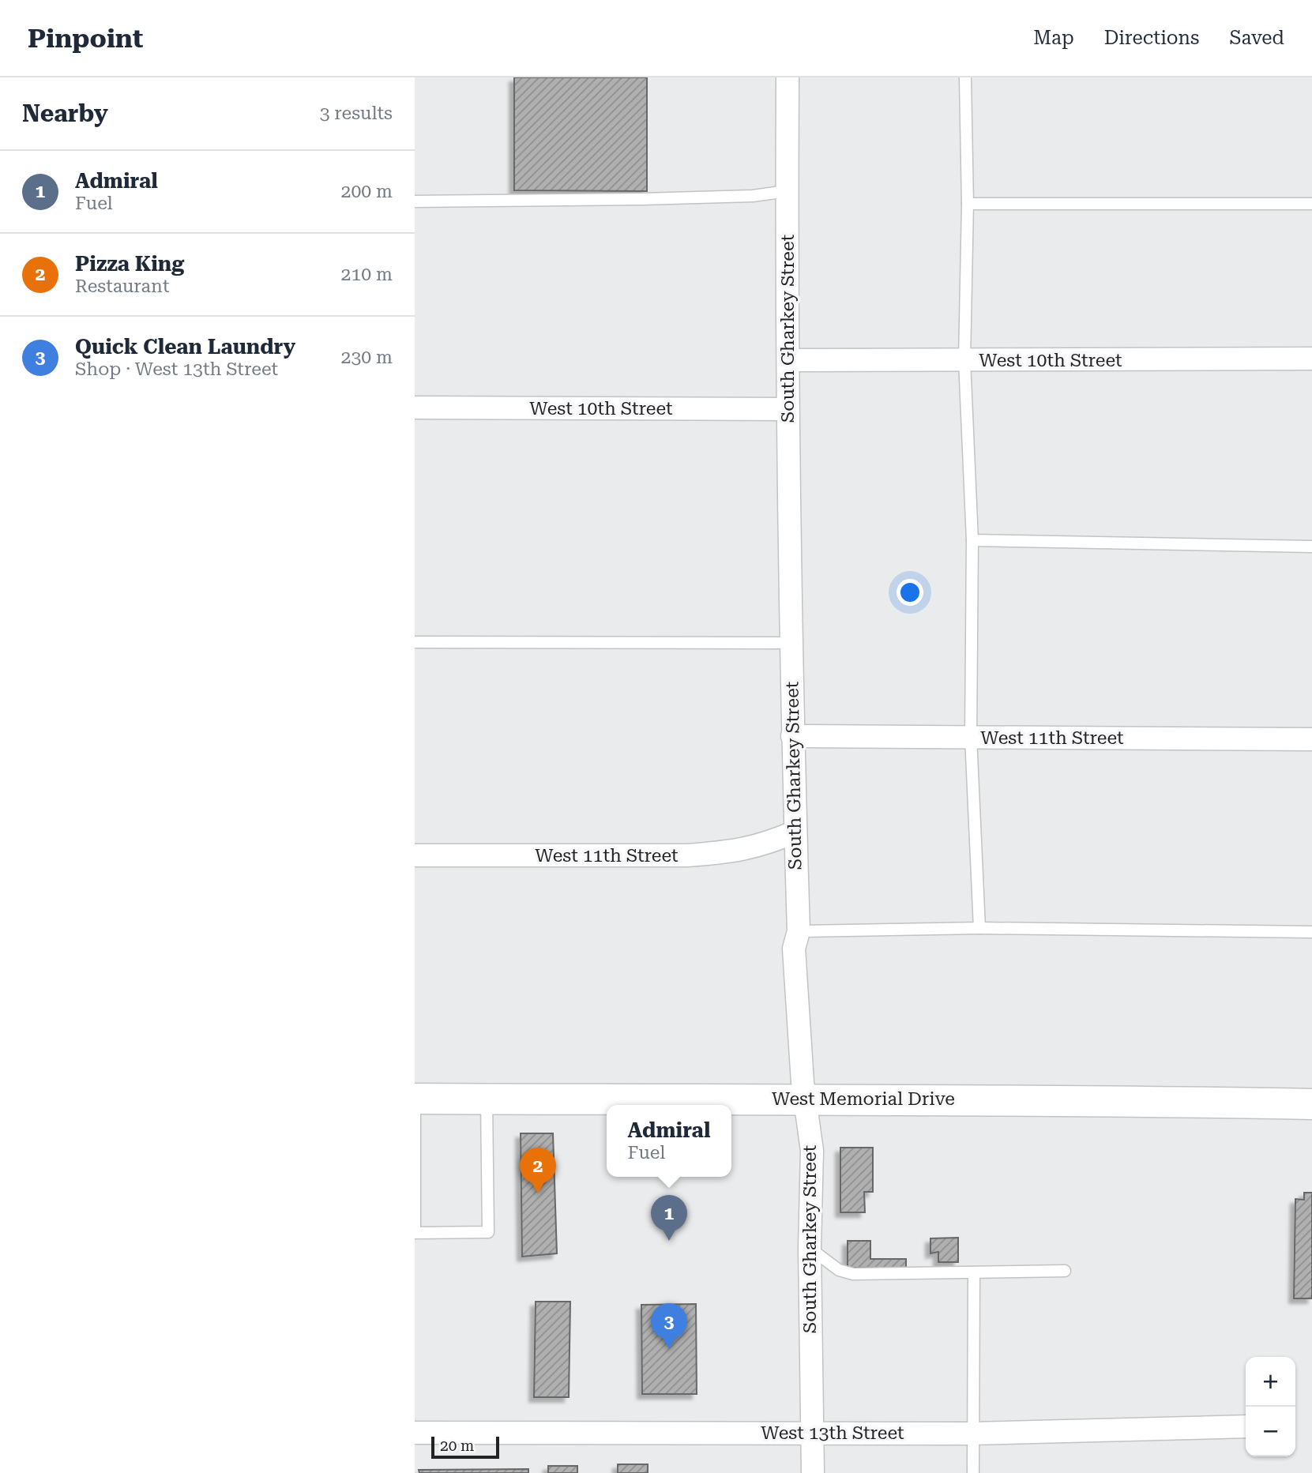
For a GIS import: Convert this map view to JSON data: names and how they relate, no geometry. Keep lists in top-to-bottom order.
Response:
{
  "streets": {
    "main road": ["West Memorial Drive"],
    "street": [
      "South Gharkey Street",
      "West 10th Street",
      "West 11th Street",
      "West 13th Street"
    ]
  },
  "crossings": [
    ["South Gharkey Street", "West 10th Street"],
    ["South Gharkey Street", "West 11th Street"],
    ["South Gharkey Street", "West Memorial Drive"],
    ["South Gharkey Street", "West 13th Street"]
  ],
  "scale_bar": "20 m",
  "page": {
    "header": "Pinpoint",
    "nav": ["Map", "Directions", "Saved"],
    "heading": ["Nearby", "3 results"],
    "list": [
      {
        "mark": "1",
        "name": "Admiral",
        "note": "Fuel",
        "value": "200 m"
      },
      {
        "mark": "2",
        "name": "Pizza King",
        "note": "Restaurant",
        "value": "210 m"
      },
      {
        "mark": "3",
        "name": "Quick Clean Laundry",
        "note": "Shop · West 13th Street",
        "value": "230 m"
      }
    ],
    "popup": ["Admiral", "Fuel"],
    "pins": ["2", "1", "3"],
    "map_buttons": ["+", "−"],
    "scale": "20 m"
  }
}
